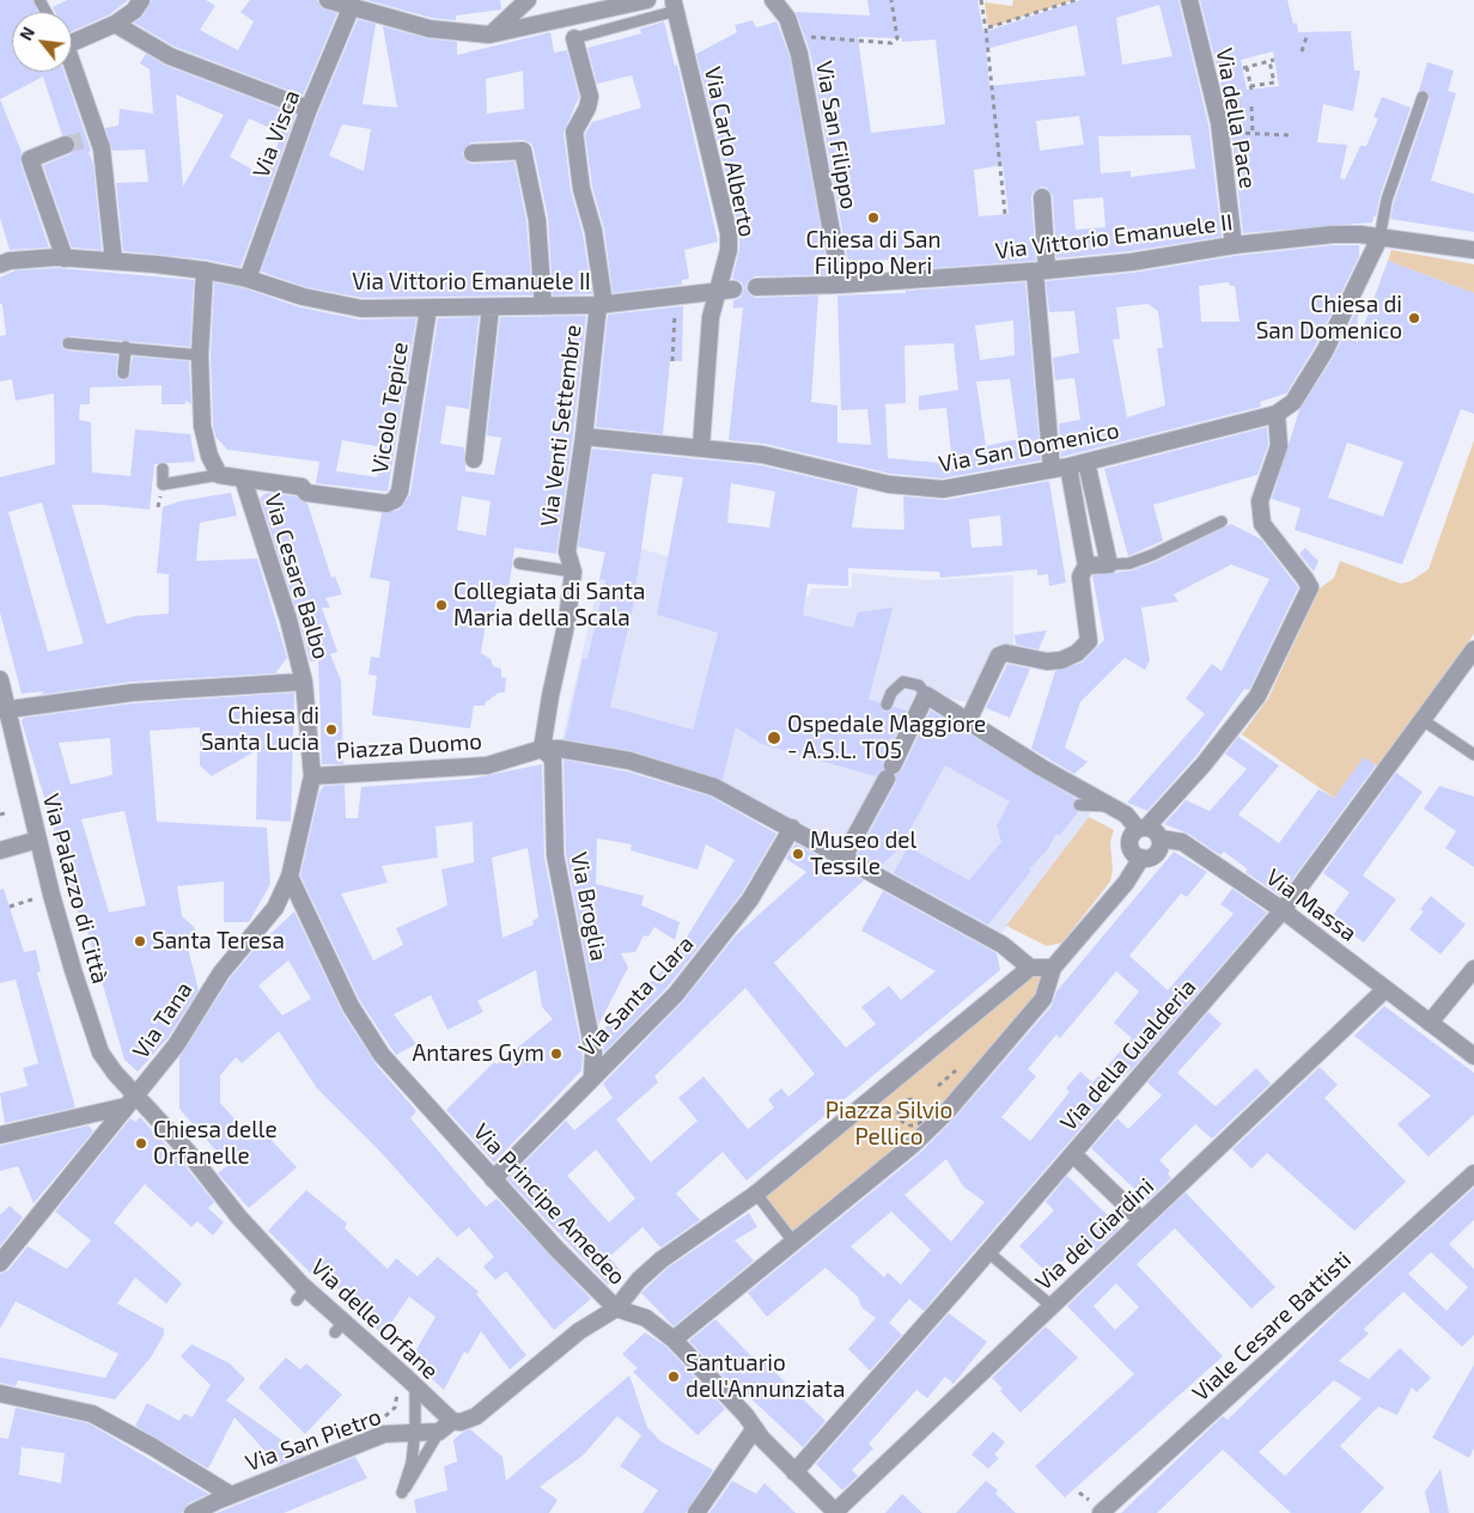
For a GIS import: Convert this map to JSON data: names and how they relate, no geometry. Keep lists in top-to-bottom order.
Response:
{
  "streets": {
    "street": [
      "Via della Pace",
      "Via Visca",
      "Via San Filippo",
      "Via Carlo Alberto",
      "Via Vittorio Emanuele II",
      "Vicolo Tepice",
      "Via Venti Settembre",
      "Via San Domenico",
      "Via Cesare Balbo",
      "Piazza Duomo",
      "Via Palazzo di Città",
      "Via Massa",
      "Via Broglia",
      "Via Santa Clara",
      "Via Tana",
      "Via della Gualderia",
      "Via Principe Amedeo",
      "Via dei Giardini",
      "Via delle Orfane",
      "Viale Cesare Battisti",
      "Via San Pietro"
    ]
  },
  "crossings": [
    ["Via della Pace", "Via Vittorio Emanuele II"],
    ["Via Visca", "Via Vittorio Emanuele II"],
    ["Via San Filippo", "Via Vittorio Emanuele II"],
    ["Via Carlo Alberto", "Via Vittorio Emanuele II"],
    ["Via Carlo Alberto", "Via San Domenico"],
    ["Via Vittorio Emanuele II", "Vicolo Tepice"],
    ["Via Vittorio Emanuele II", "Via Venti Settembre"],
    ["Via Vittorio Emanuele II", "Via San Domenico"],
    ["Vicolo Tepice", "Via Cesare Balbo"],
    ["Via Venti Settembre", "Via San Domenico"],
    ["Via Cesare Balbo", "Piazza Duomo"],
    ["Via Cesare Balbo", "Via Tana"],
    ["Piazza Duomo", "Via Broglia"],
    ["Piazza Duomo", "Via Tana"],
    ["Via Palazzo di Città", "Via Tana"],
    ["Via Palazzo di Città", "Via delle Orfane"],
    ["Via Massa", "Via della Gualderia"],
    ["Via Massa", "Via dei Giardini"],
    ["Via Broglia", "Via Santa Clara"],
    ["Via Santa Clara", "Via Principe Amedeo"],
    ["Via Tana", "Via Principe Amedeo"],
    ["Via Tana", "Via delle Orfane"],
    ["Via della Gualderia", "Via Principe Amedeo"],
    ["Via Principe Amedeo", "Via dei Giardini"],
    ["Via delle Orfane", "Via San Pietro"]
  ],
  "parks": ["Piazza Silvio Pellico"],
  "places": [
    "Chiesa di San Filippo Neri",
    "Chiesa di San Domenico",
    "Collegiata di Santa Maria della Scala",
    "Chiesa di Santa Lucia",
    "Ospedale Maggiore - A.S.L. TO5",
    "Museo del Tessile",
    "Santa Teresa",
    "Antares Gym",
    "Chiesa delle Orfanelle",
    "Santuario dell'Annunziata"
  ],
  "north": "top left"
}
